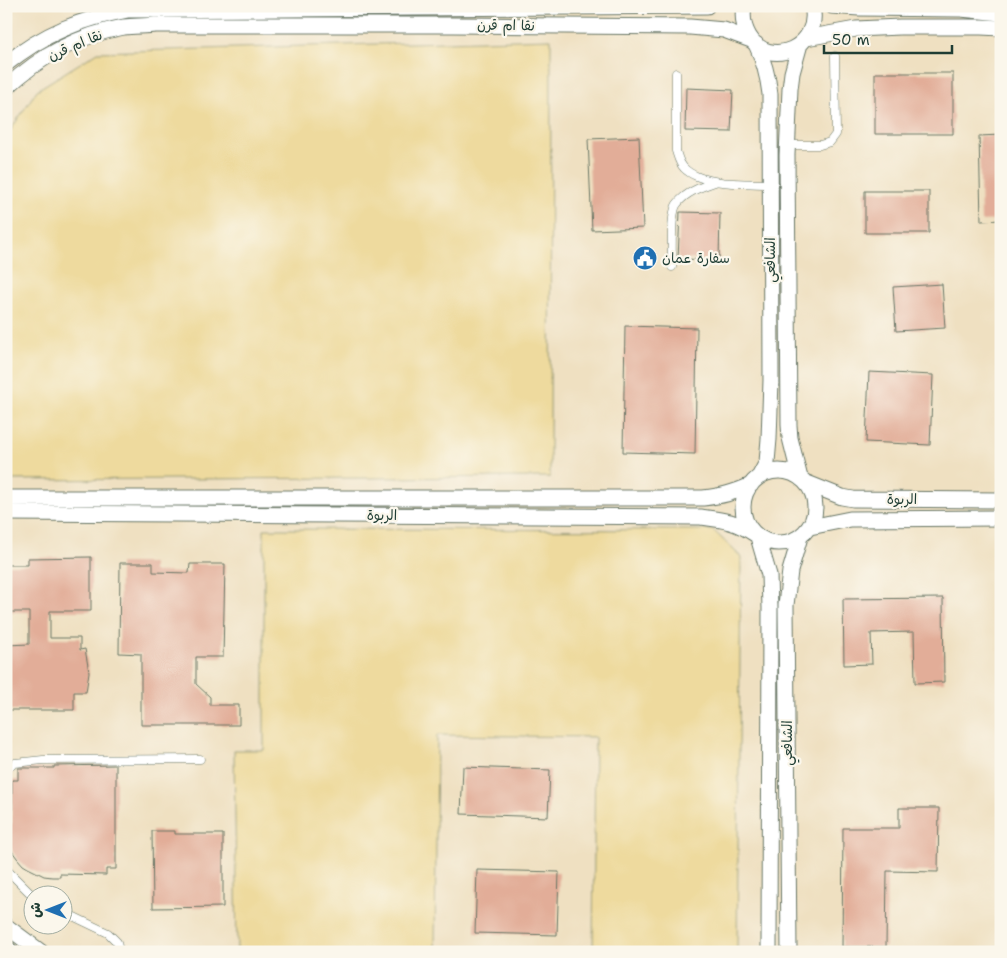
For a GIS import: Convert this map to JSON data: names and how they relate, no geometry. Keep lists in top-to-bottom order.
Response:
{
  "streets": {
    "street": ["نقا ام قرن", "الشافعي", "الربوة"]
  },
  "crossings": [
    ["نقا ام قرن", "الشافعي"],
    ["الشافعي", "الربوة"]
  ],
  "places": {
    "public building": ["سفارة عمان"]
  },
  "scale_bar": "50 m",
  "north": "left"
}
